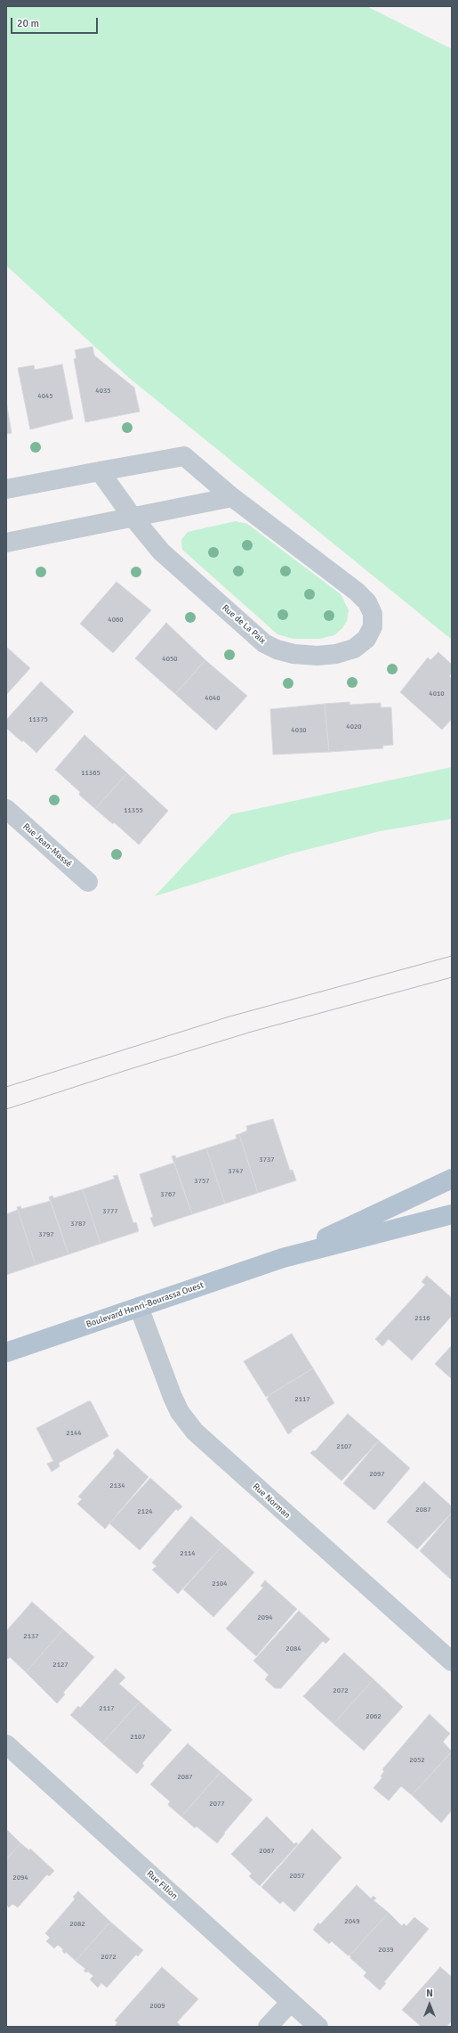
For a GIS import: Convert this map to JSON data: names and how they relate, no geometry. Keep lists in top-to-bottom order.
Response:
{
  "streets": {
    "main road": ["Boulevard Henri-Bourassa Ouest"],
    "street": [
      "Rue de La Paix",
      "Rue Jean-Massé",
      "Rue Norman",
      "Rue Filion"
    ]
  },
  "crossings": [
    ["Boulevard Henri-Bourassa Ouest", "Rue Norman"]
  ],
  "house_numbers": [
    "4035",
    "4045",
    "4060",
    "4050",
    "4010",
    "4040",
    "11375",
    "4020",
    "4030",
    "11365",
    "11355",
    "3737",
    "3747",
    "3757",
    "3767",
    "3777",
    "3787",
    "3797",
    "2116",
    "2117",
    "2144",
    "2107",
    "2097",
    "2134",
    "2087",
    "2124",
    "2114",
    "2104",
    "2094",
    "2137",
    "2084",
    "2127",
    "2072",
    "2117",
    "2062",
    "2107",
    "2052",
    "2087",
    "2077",
    "2067",
    "2057",
    "2094",
    "2049",
    "2082",
    "2039",
    "2072",
    "2009"
  ],
  "scale_bar": "20 m",
  "north": "top"
}
